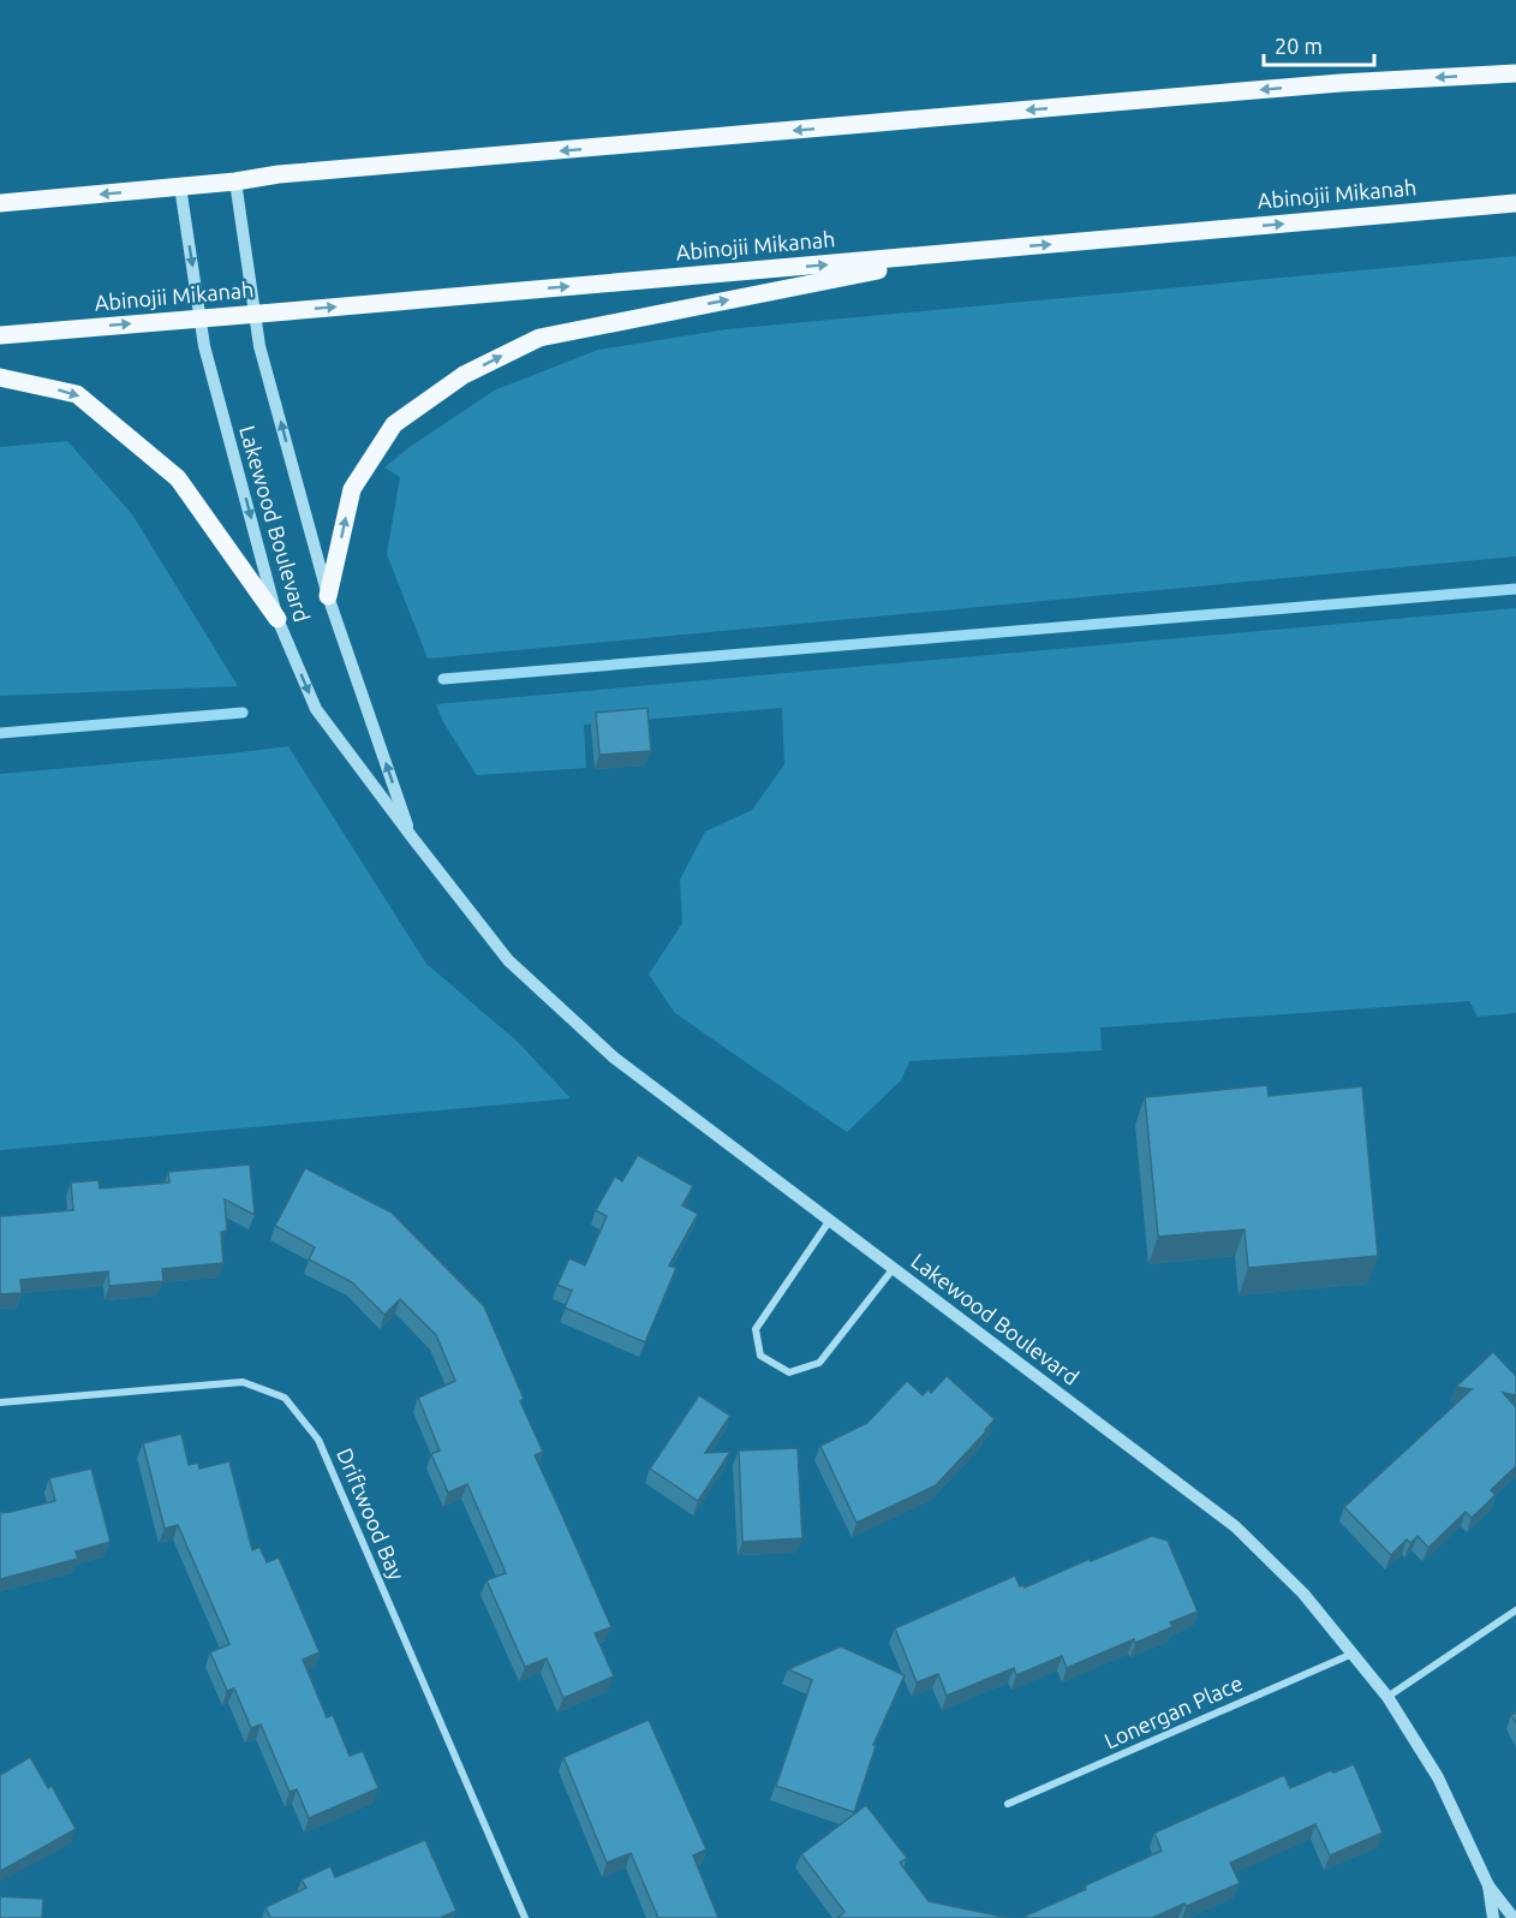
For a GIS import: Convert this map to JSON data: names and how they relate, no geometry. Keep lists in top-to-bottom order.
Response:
{
  "streets": {
    "main road": ["Abinojii Mikanah"],
    "street": ["Lakewood Boulevard", "Driftwood Bay", "Lonergan Place"]
  },
  "crossings": [
    ["Abinojii Mikanah", "Lakewood Boulevard"],
    ["Lakewood Boulevard", "Lonergan Place"]
  ],
  "scale_bar": "20 m"
}
